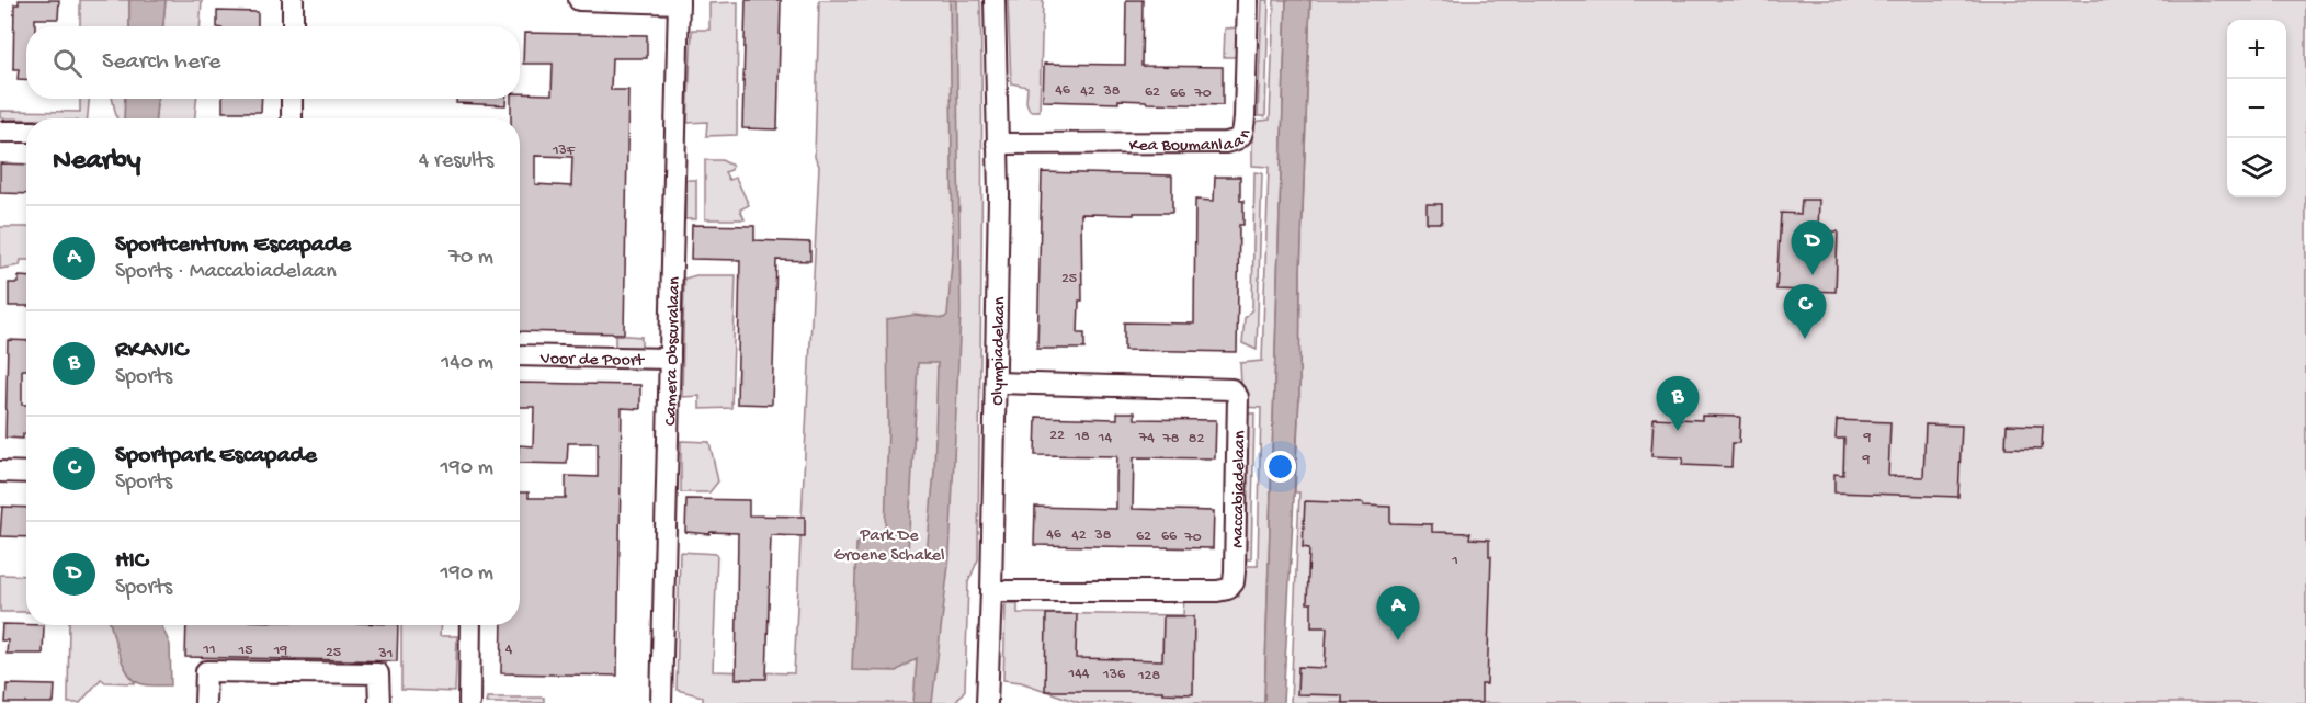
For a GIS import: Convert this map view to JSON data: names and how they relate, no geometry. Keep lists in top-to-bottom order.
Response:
{
  "streets": {
    "street": [
      "Kea Boumanlaan",
      "Camera Obscuralaan",
      "Olympiadelaan",
      "Voor de Poort",
      "Maccabiadelaan"
    ]
  },
  "crossings": [
    ["Kea Boumanlaan", "Olympiadelaan"],
    ["Camera Obscuralaan", "Voor de Poort"],
    ["Olympiadelaan", "Maccabiadelaan"]
  ],
  "parks": ["Park De Groene Schakel"],
  "house_numbers": [
    "46",
    "42",
    "38",
    "62",
    "66",
    "70",
    "13F",
    "25",
    "22",
    "18",
    "14",
    "74",
    "9",
    "78",
    "82",
    "9",
    "46",
    "42",
    "38",
    "62",
    "66",
    "70",
    "1",
    "11",
    "4",
    "15",
    "19",
    "25",
    "31",
    "144",
    "136",
    "128"
  ],
  "page": {
    "map_buttons": ["+", "−"],
    "search": "Search here",
    "heading": ["Nearby", "4 results"],
    "list": [
      {
        "mark": "A",
        "name": "Sportcentrum Escapade",
        "note": "Sports · Maccabiadelaan",
        "value": "70 m"
      },
      {
        "mark": "B",
        "name": "RKAVIC",
        "note": "Sports",
        "value": "140 m"
      },
      {
        "mark": "C",
        "name": "Sportpark Escapade",
        "note": "Sports",
        "value": "190 m"
      },
      {
        "mark": "D",
        "name": "HIC",
        "note": "Sports",
        "value": "190 m"
      }
    ],
    "pins": [
      "D",
      "C",
      "B",
      "A"
    ]
  }
}
